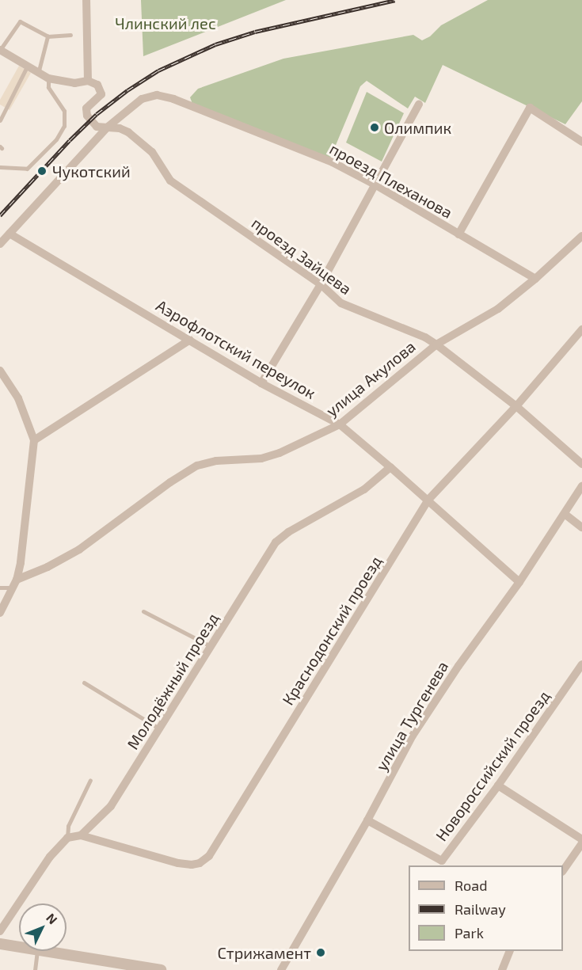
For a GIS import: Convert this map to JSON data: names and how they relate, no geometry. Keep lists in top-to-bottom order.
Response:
{
  "streets": {
    "street": [
      "проезд Плеханова",
      "проезд Зайцева",
      "Аэрофлотский переулок",
      "улица Акулова",
      "Краснодонский проезд",
      "Молодёжный проезд",
      "улица Тургенева",
      "Новороссийский проезд"
    ]
  },
  "crossings": [
    ["проезд Плеханова", "проезд Зайцева"],
    ["проезд Плеханова", "Аэрофлотский переулок"],
    ["проезд Плеханова", "улица Акулова"],
    ["проезд Зайцева", "улица Акулова"],
    ["проезд Зайцева", "Краснодонский проезд"],
    ["Аэрофлотский переулок", "улица Акулова"],
    ["Аэрофлотский переулок", "Краснодонский проезд"],
    ["Аэрофлотский переулок", "Молодёжный проезд"],
    ["Аэрофлотский переулок", "улица Тургенева"],
    ["Краснодонский проезд", "Молодёжный проезд"],
    ["улица Тургенева", "Новороссийский проезд"]
  ],
  "parks": ["Члинский лес"],
  "places": ["Олимпик", "Чукотский", "Стрижамент"],
  "legend": ["Road", "Railway", "Park"],
  "north": "top right"
}
